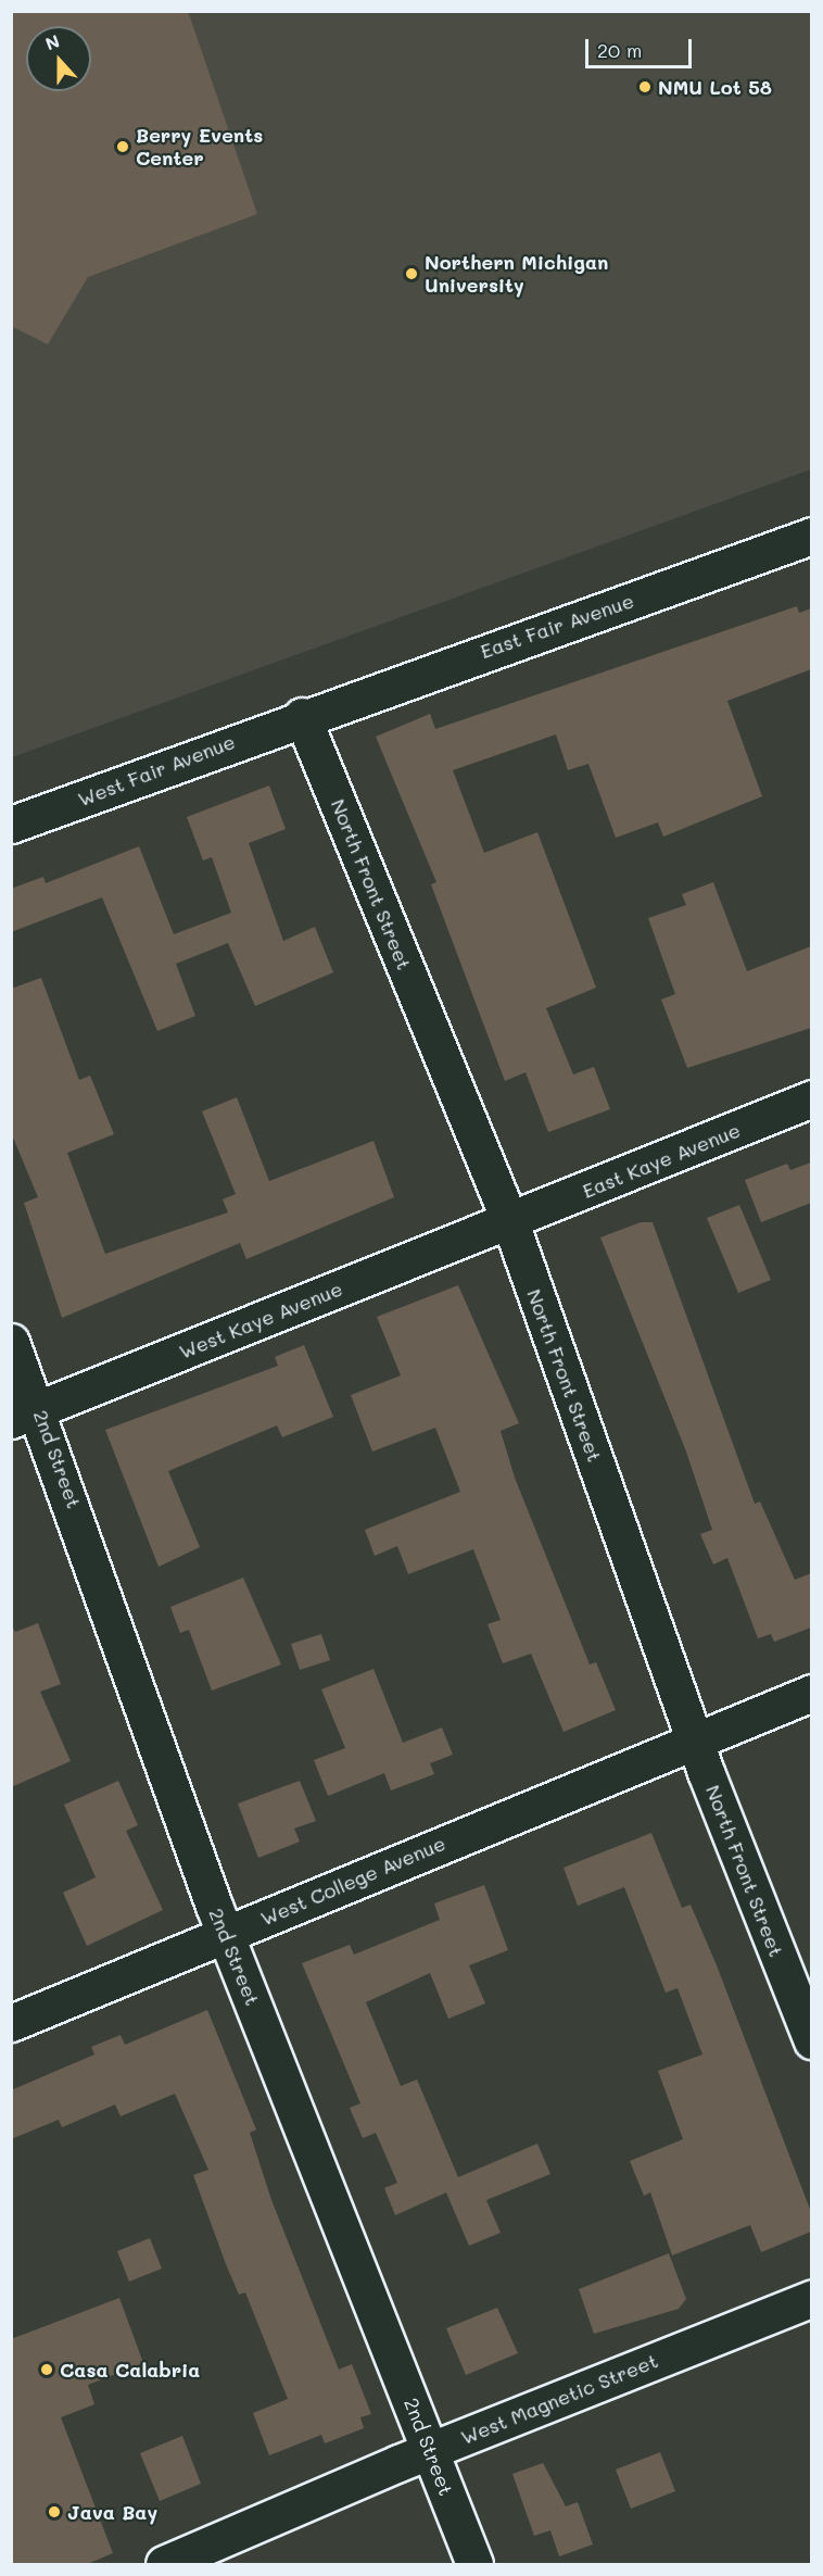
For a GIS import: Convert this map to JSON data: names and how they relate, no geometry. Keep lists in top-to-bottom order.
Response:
{
  "streets": {
    "street": [
      "East Fair Avenue",
      "West Fair Avenue",
      "North Front Street",
      "East Kaye Avenue",
      "West Kaye Avenue",
      "2nd Street",
      "West College Avenue",
      "West Magnetic Street"
    ]
  },
  "crossings": [
    ["East Fair Avenue", "West Fair Avenue"],
    ["East Fair Avenue", "North Front Street"],
    ["West Fair Avenue", "North Front Street"],
    ["North Front Street", "East Kaye Avenue"],
    ["North Front Street", "West Kaye Avenue"],
    ["North Front Street", "West College Avenue"],
    ["East Kaye Avenue", "West Kaye Avenue"],
    ["West Kaye Avenue", "2nd Street"],
    ["2nd Street", "West College Avenue"],
    ["2nd Street", "West Magnetic Street"]
  ],
  "places": [
    "NMU Lot 58",
    "Berry Events Center",
    "Northern Michigan University",
    "Casa Calabria",
    "Java Bay"
  ],
  "scale_bar": "20 m",
  "north": "top"
}
